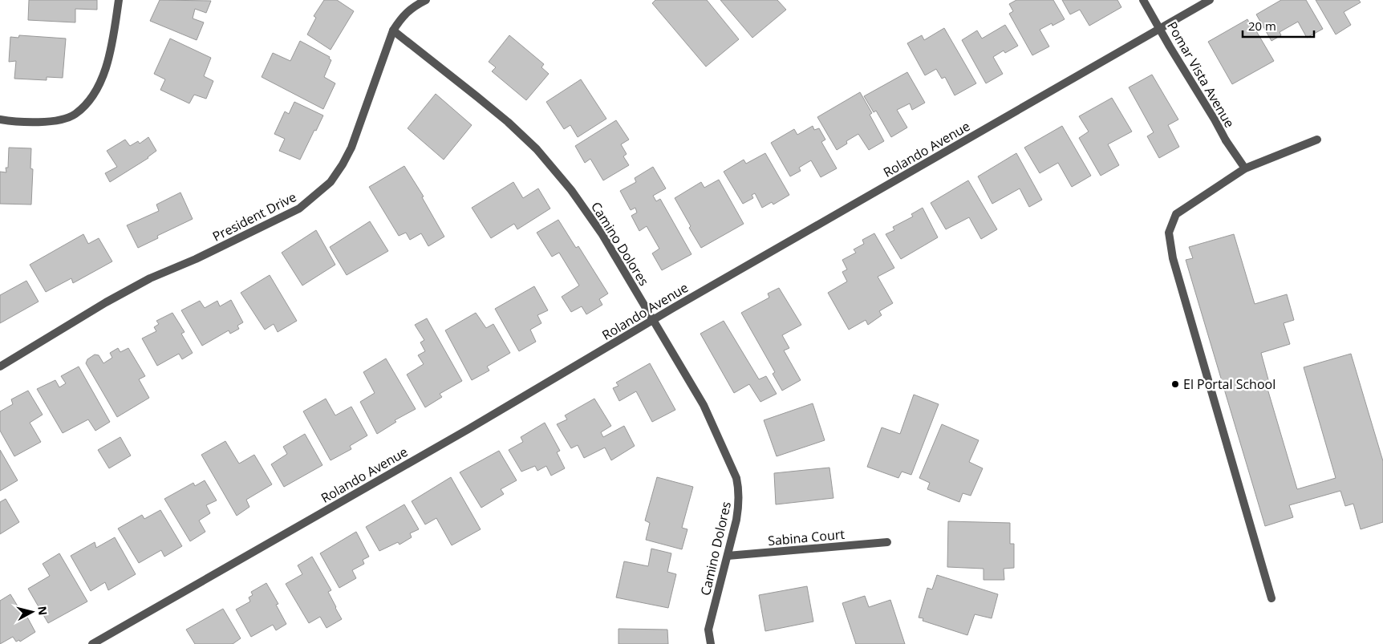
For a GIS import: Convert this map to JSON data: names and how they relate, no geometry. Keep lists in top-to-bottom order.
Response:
{
  "streets": {
    "street": [
      "Pomar Vista Avenue",
      "Rolando Avenue",
      "President Drive",
      "Camino Dolores",
      "Sabina Court"
    ]
  },
  "crossings": [
    ["Pomar Vista Avenue", "Rolando Avenue"],
    ["Rolando Avenue", "Camino Dolores"],
    ["President Drive", "Camino Dolores"],
    ["Camino Dolores", "Sabina Court"]
  ],
  "places": ["El Portal School"],
  "scale_bar": "20 m",
  "north": "right"
}
